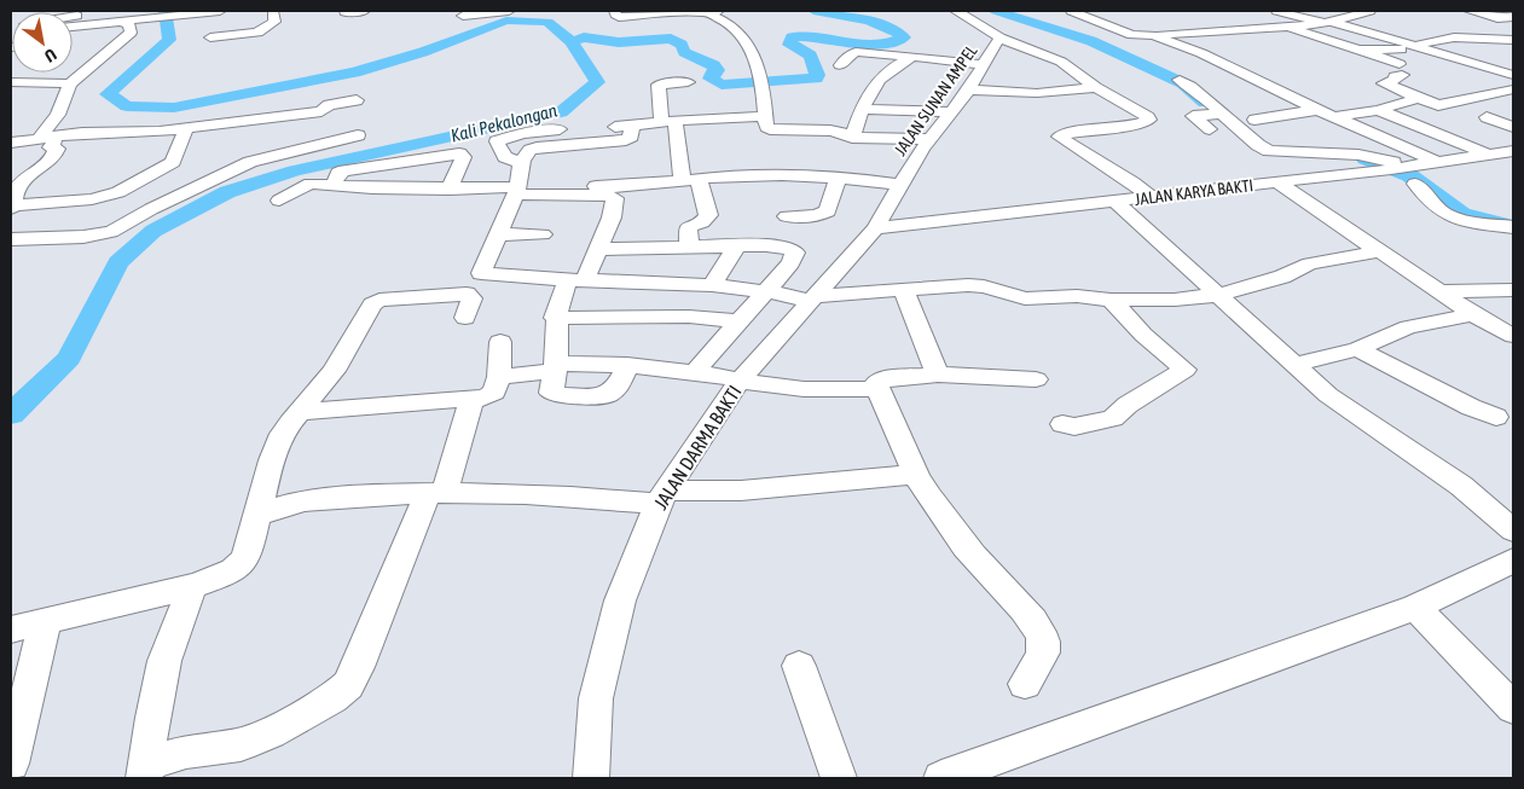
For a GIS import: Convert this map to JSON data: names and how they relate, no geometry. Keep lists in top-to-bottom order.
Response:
{
  "streets": {
    "street": ["JALAN SUNAN AMPEL", "JALAN KARYA BAKTI", "JALAN DARMA BAKTI"]
  },
  "crossings": [
    ["JALAN SUNAN AMPEL", "JALAN KARYA BAKTI"],
    ["JALAN SUNAN AMPEL", "JALAN DARMA BAKTI"],
    ["JALAN KARYA BAKTI", "JALAN DARMA BAKTI"]
  ],
  "water": ["Kali Pekalongan"],
  "north": "bottom right"
}
